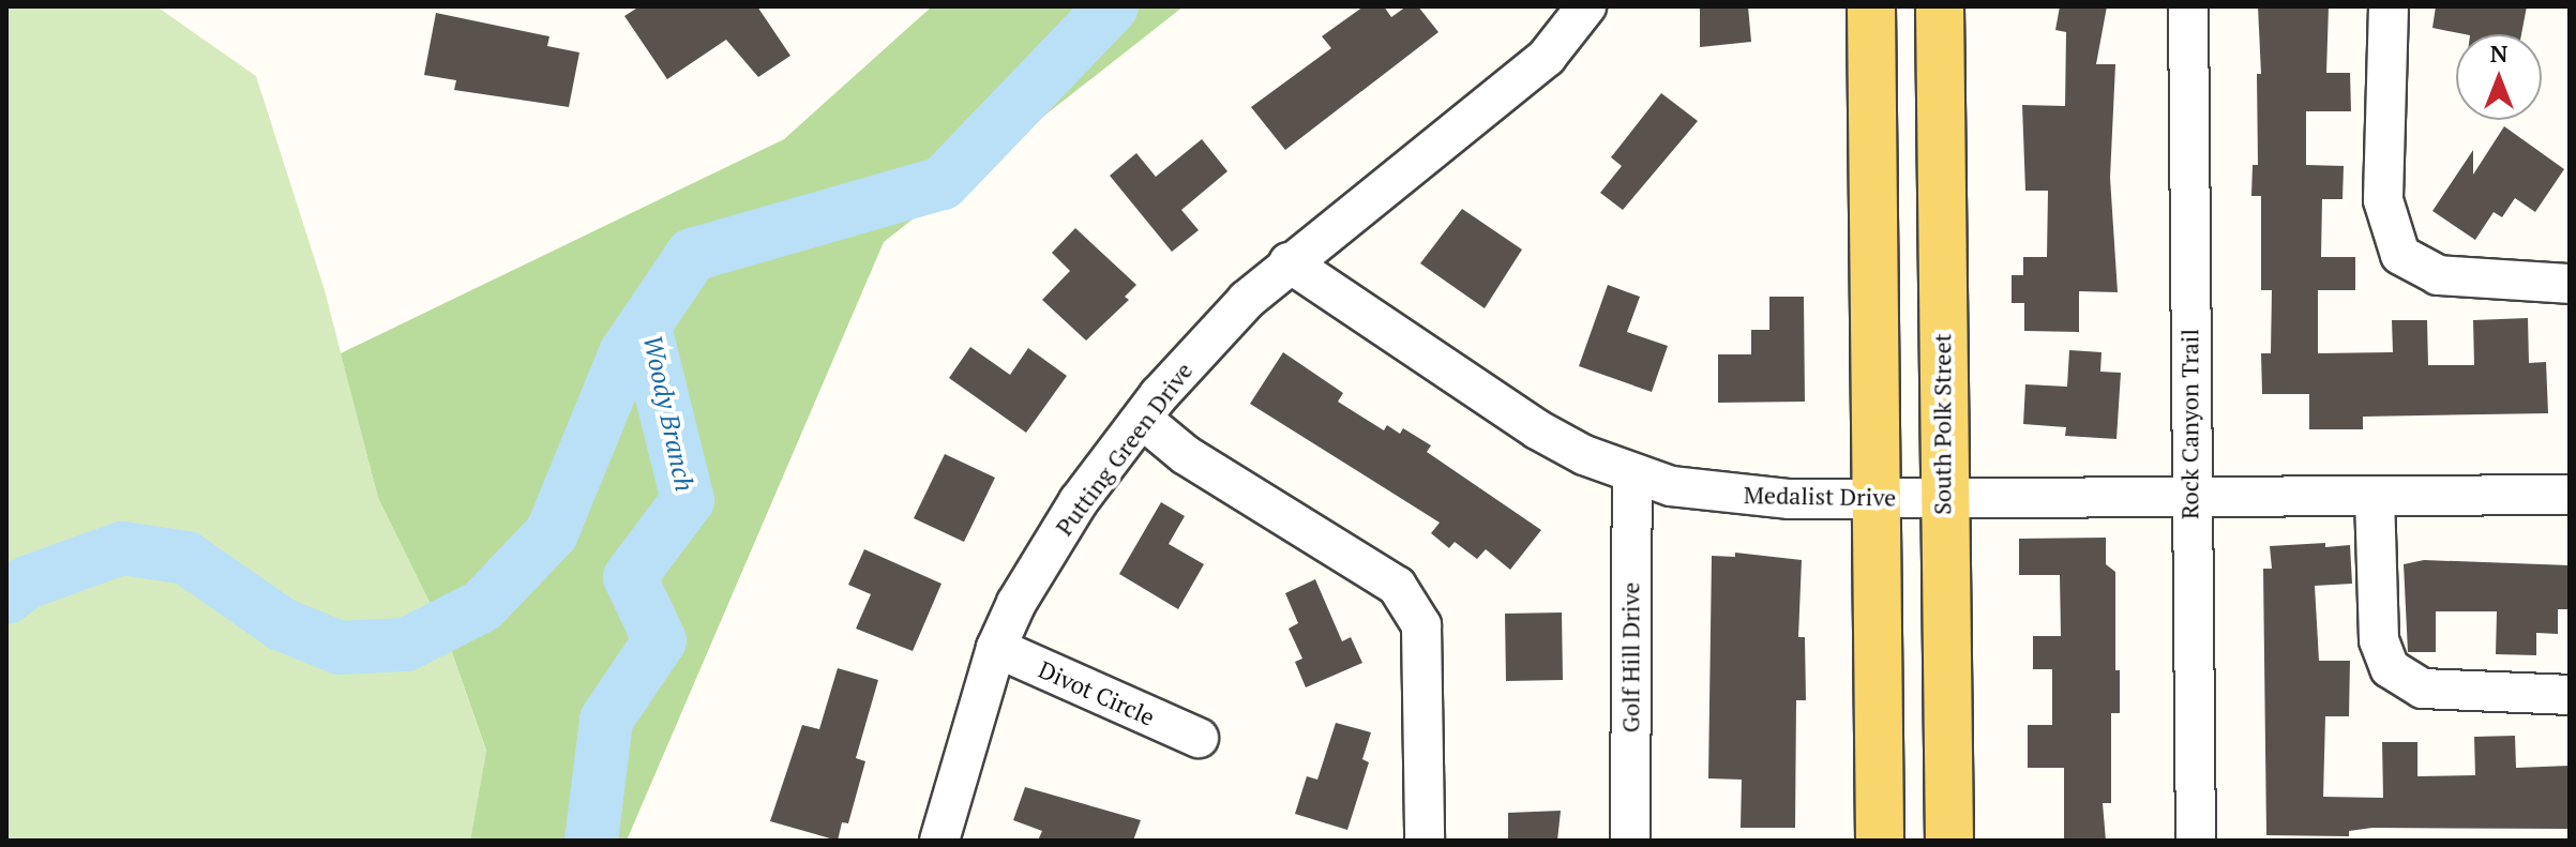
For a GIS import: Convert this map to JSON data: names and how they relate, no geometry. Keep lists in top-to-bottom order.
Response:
{
  "streets": {
    "main road": ["South Polk Street"],
    "street": [
      "Rock Canyon Trail",
      "Putting Green Drive",
      "Medalist Drive",
      "Golf Hill Drive",
      "Divot Circle"
    ]
  },
  "crossings": [
    ["South Polk Street", "Medalist Drive"],
    ["Rock Canyon Trail", "Medalist Drive"],
    ["Putting Green Drive", "Medalist Drive"],
    ["Putting Green Drive", "Divot Circle"],
    ["Medalist Drive", "Golf Hill Drive"]
  ],
  "water": ["Woody Branch"],
  "north": "top"
}
